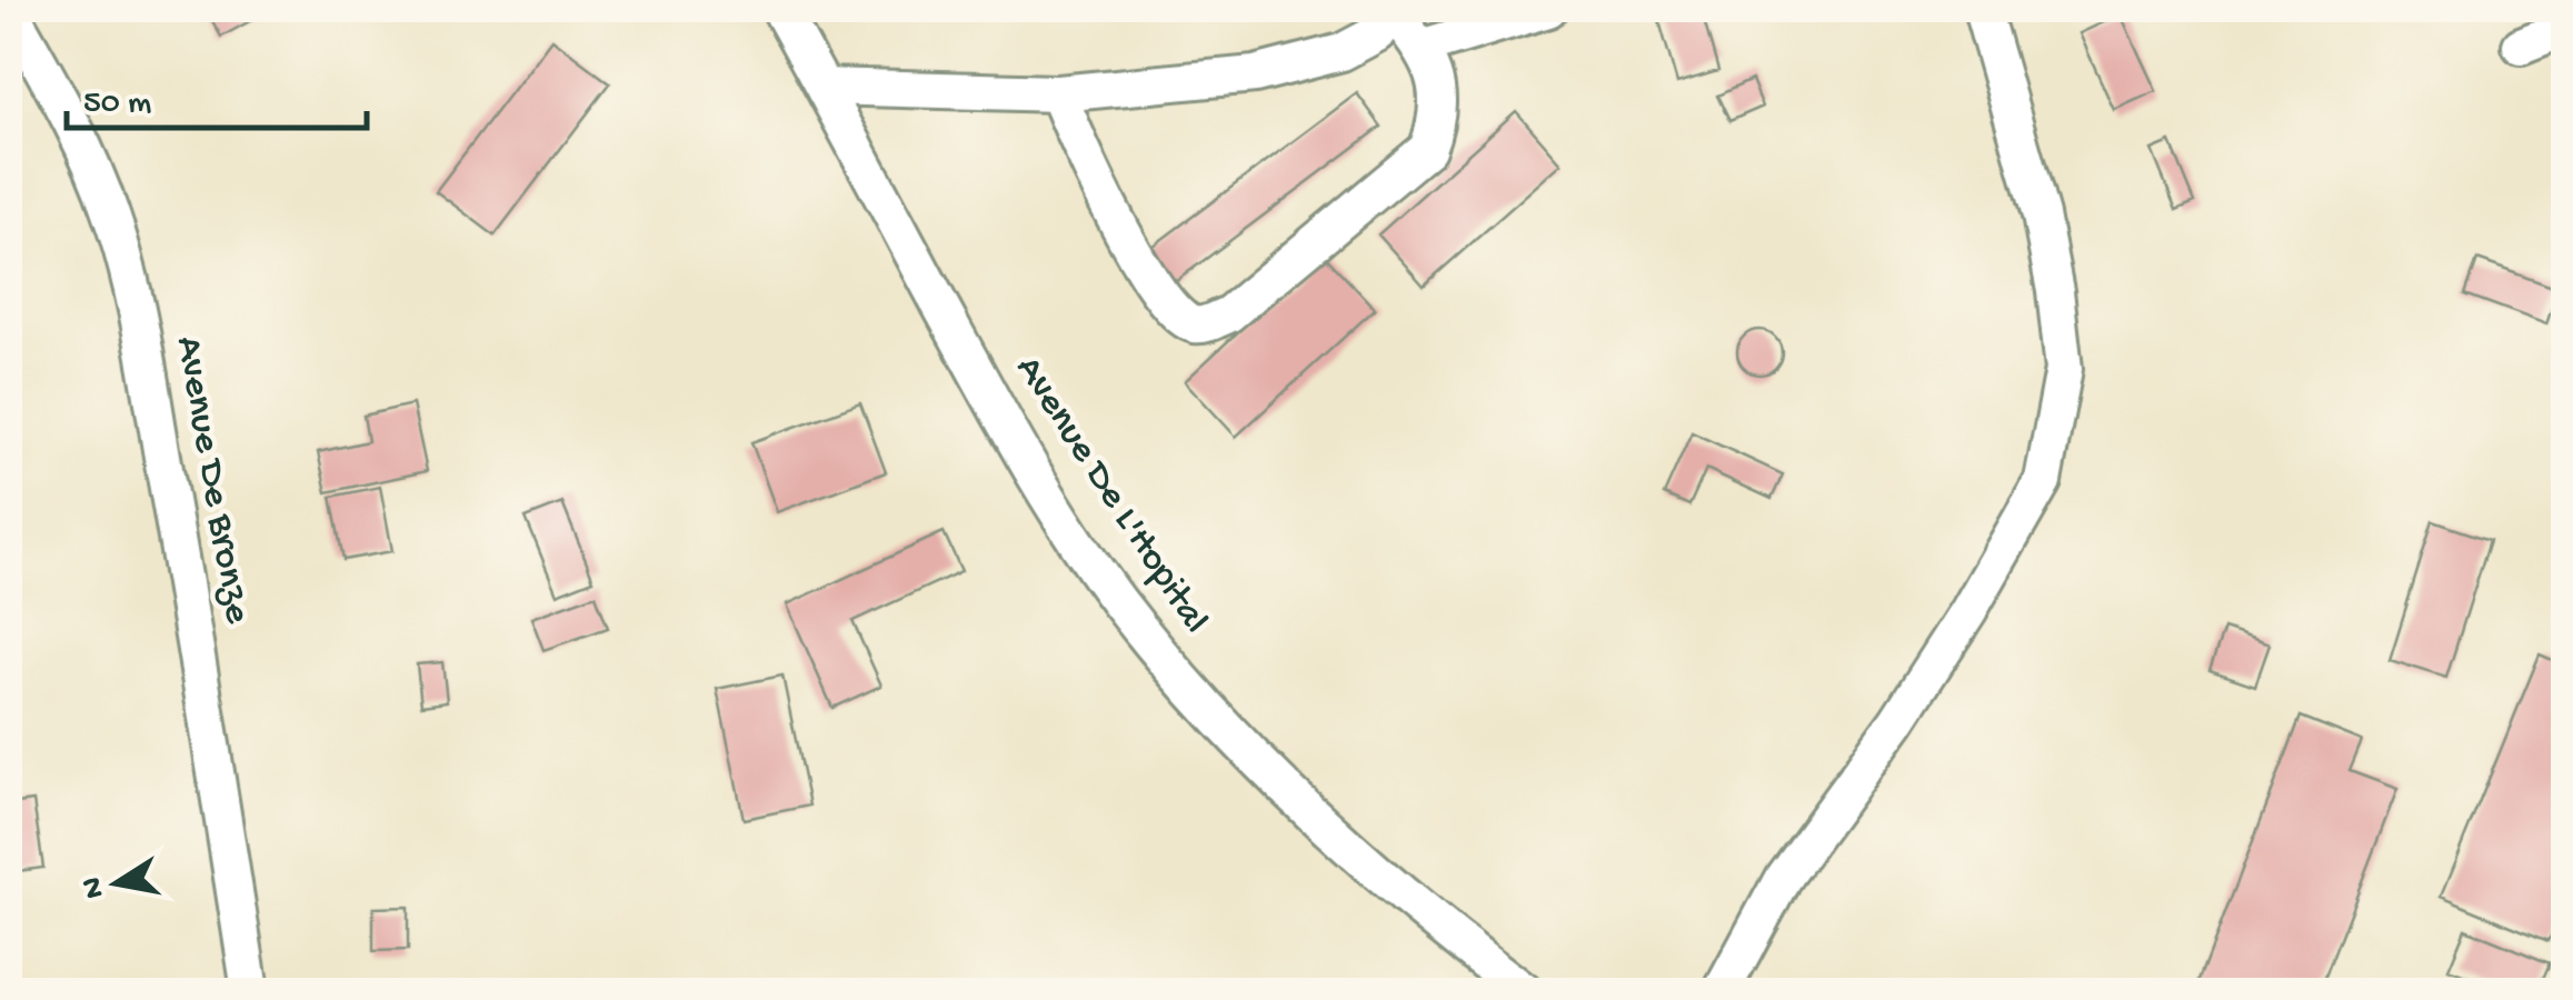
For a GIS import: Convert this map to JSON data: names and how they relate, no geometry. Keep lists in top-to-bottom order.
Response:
{
  "streets": {
    "street": ["Avenue De Bronze", "Avenue De L'Hopital"]
  },
  "scale_bar": "50 m",
  "north": "left"
}
